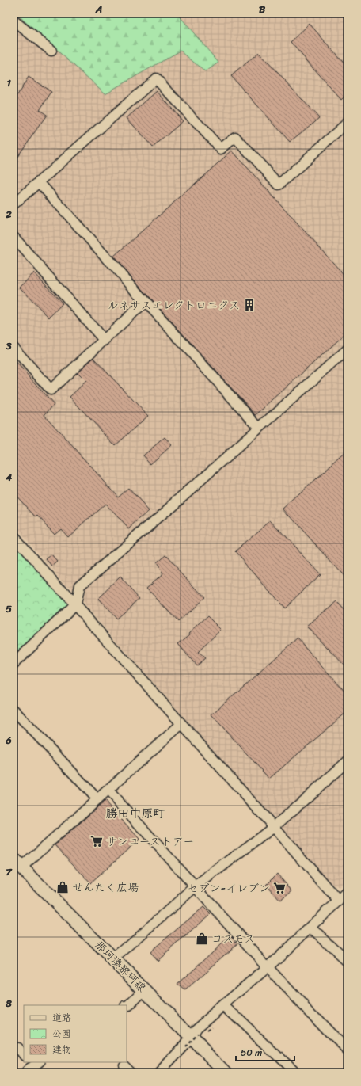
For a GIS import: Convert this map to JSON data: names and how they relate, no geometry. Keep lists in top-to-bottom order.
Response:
{
  "streets": {
    "main road": ["那珂湊那珂線"]
  },
  "districts": ["勝田中原町"],
  "places": {
    "building": ["ルネサスエレクトロニクス"],
    "supermarket": ["サンユーストアー", "セブン-イレブン"],
    "shop": ["せんたく広場", "コスモス"]
  },
  "legend": ["道路", "公園", "建物"],
  "scale_bar": "50 m",
  "grid": {
    "columns": ["A", "B"],
    "rows": [
      "1",
      "2",
      "3",
      "4",
      "5",
      "6",
      "7",
      "8"
    ]
  }
}
